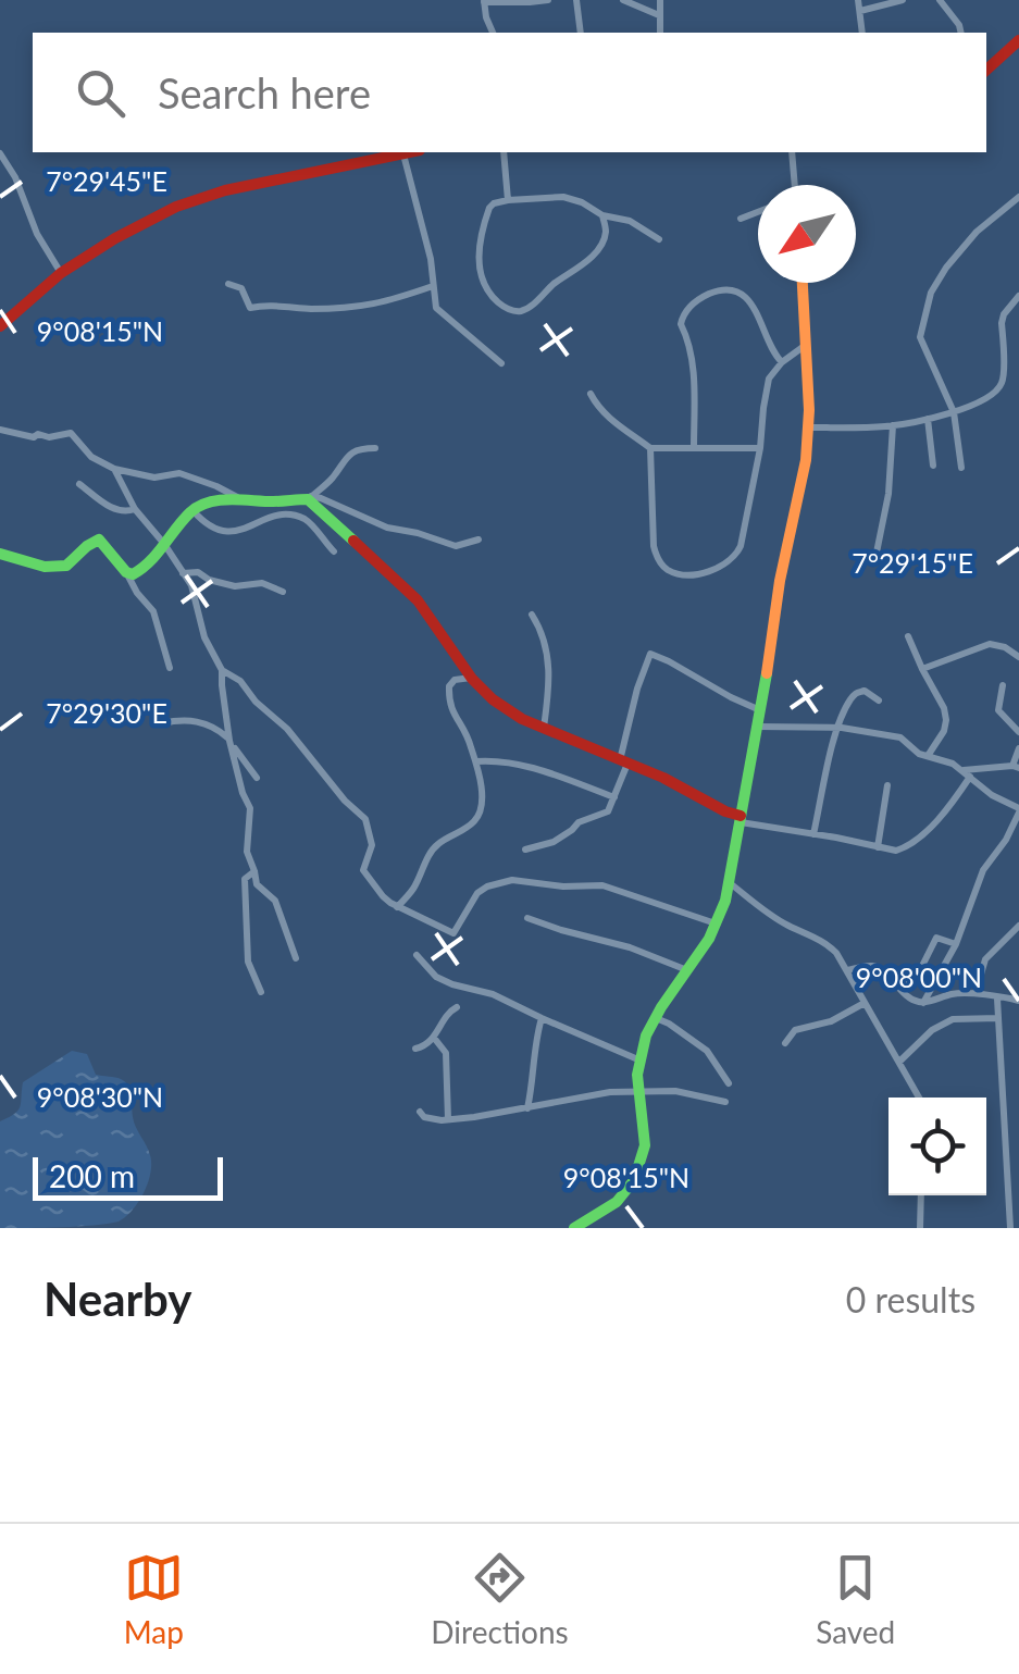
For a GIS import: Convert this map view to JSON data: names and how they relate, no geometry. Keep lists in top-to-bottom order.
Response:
{
  "scale_bar": "200 m",
  "north": "bottom left",
  "page": {
    "search": "Search here",
    "scale": "200 m",
    "heading": ["Nearby", "0 results"],
    "nav": ["Map", "Directions", "Saved"]
  },
  "coordinates": [
    "7°29'45\"E",
    "9°08'15\"N",
    "7°29'15\"E",
    "7°29'30\"E",
    "9°08'00\"N",
    "9°08'30\"N"
  ]
}
